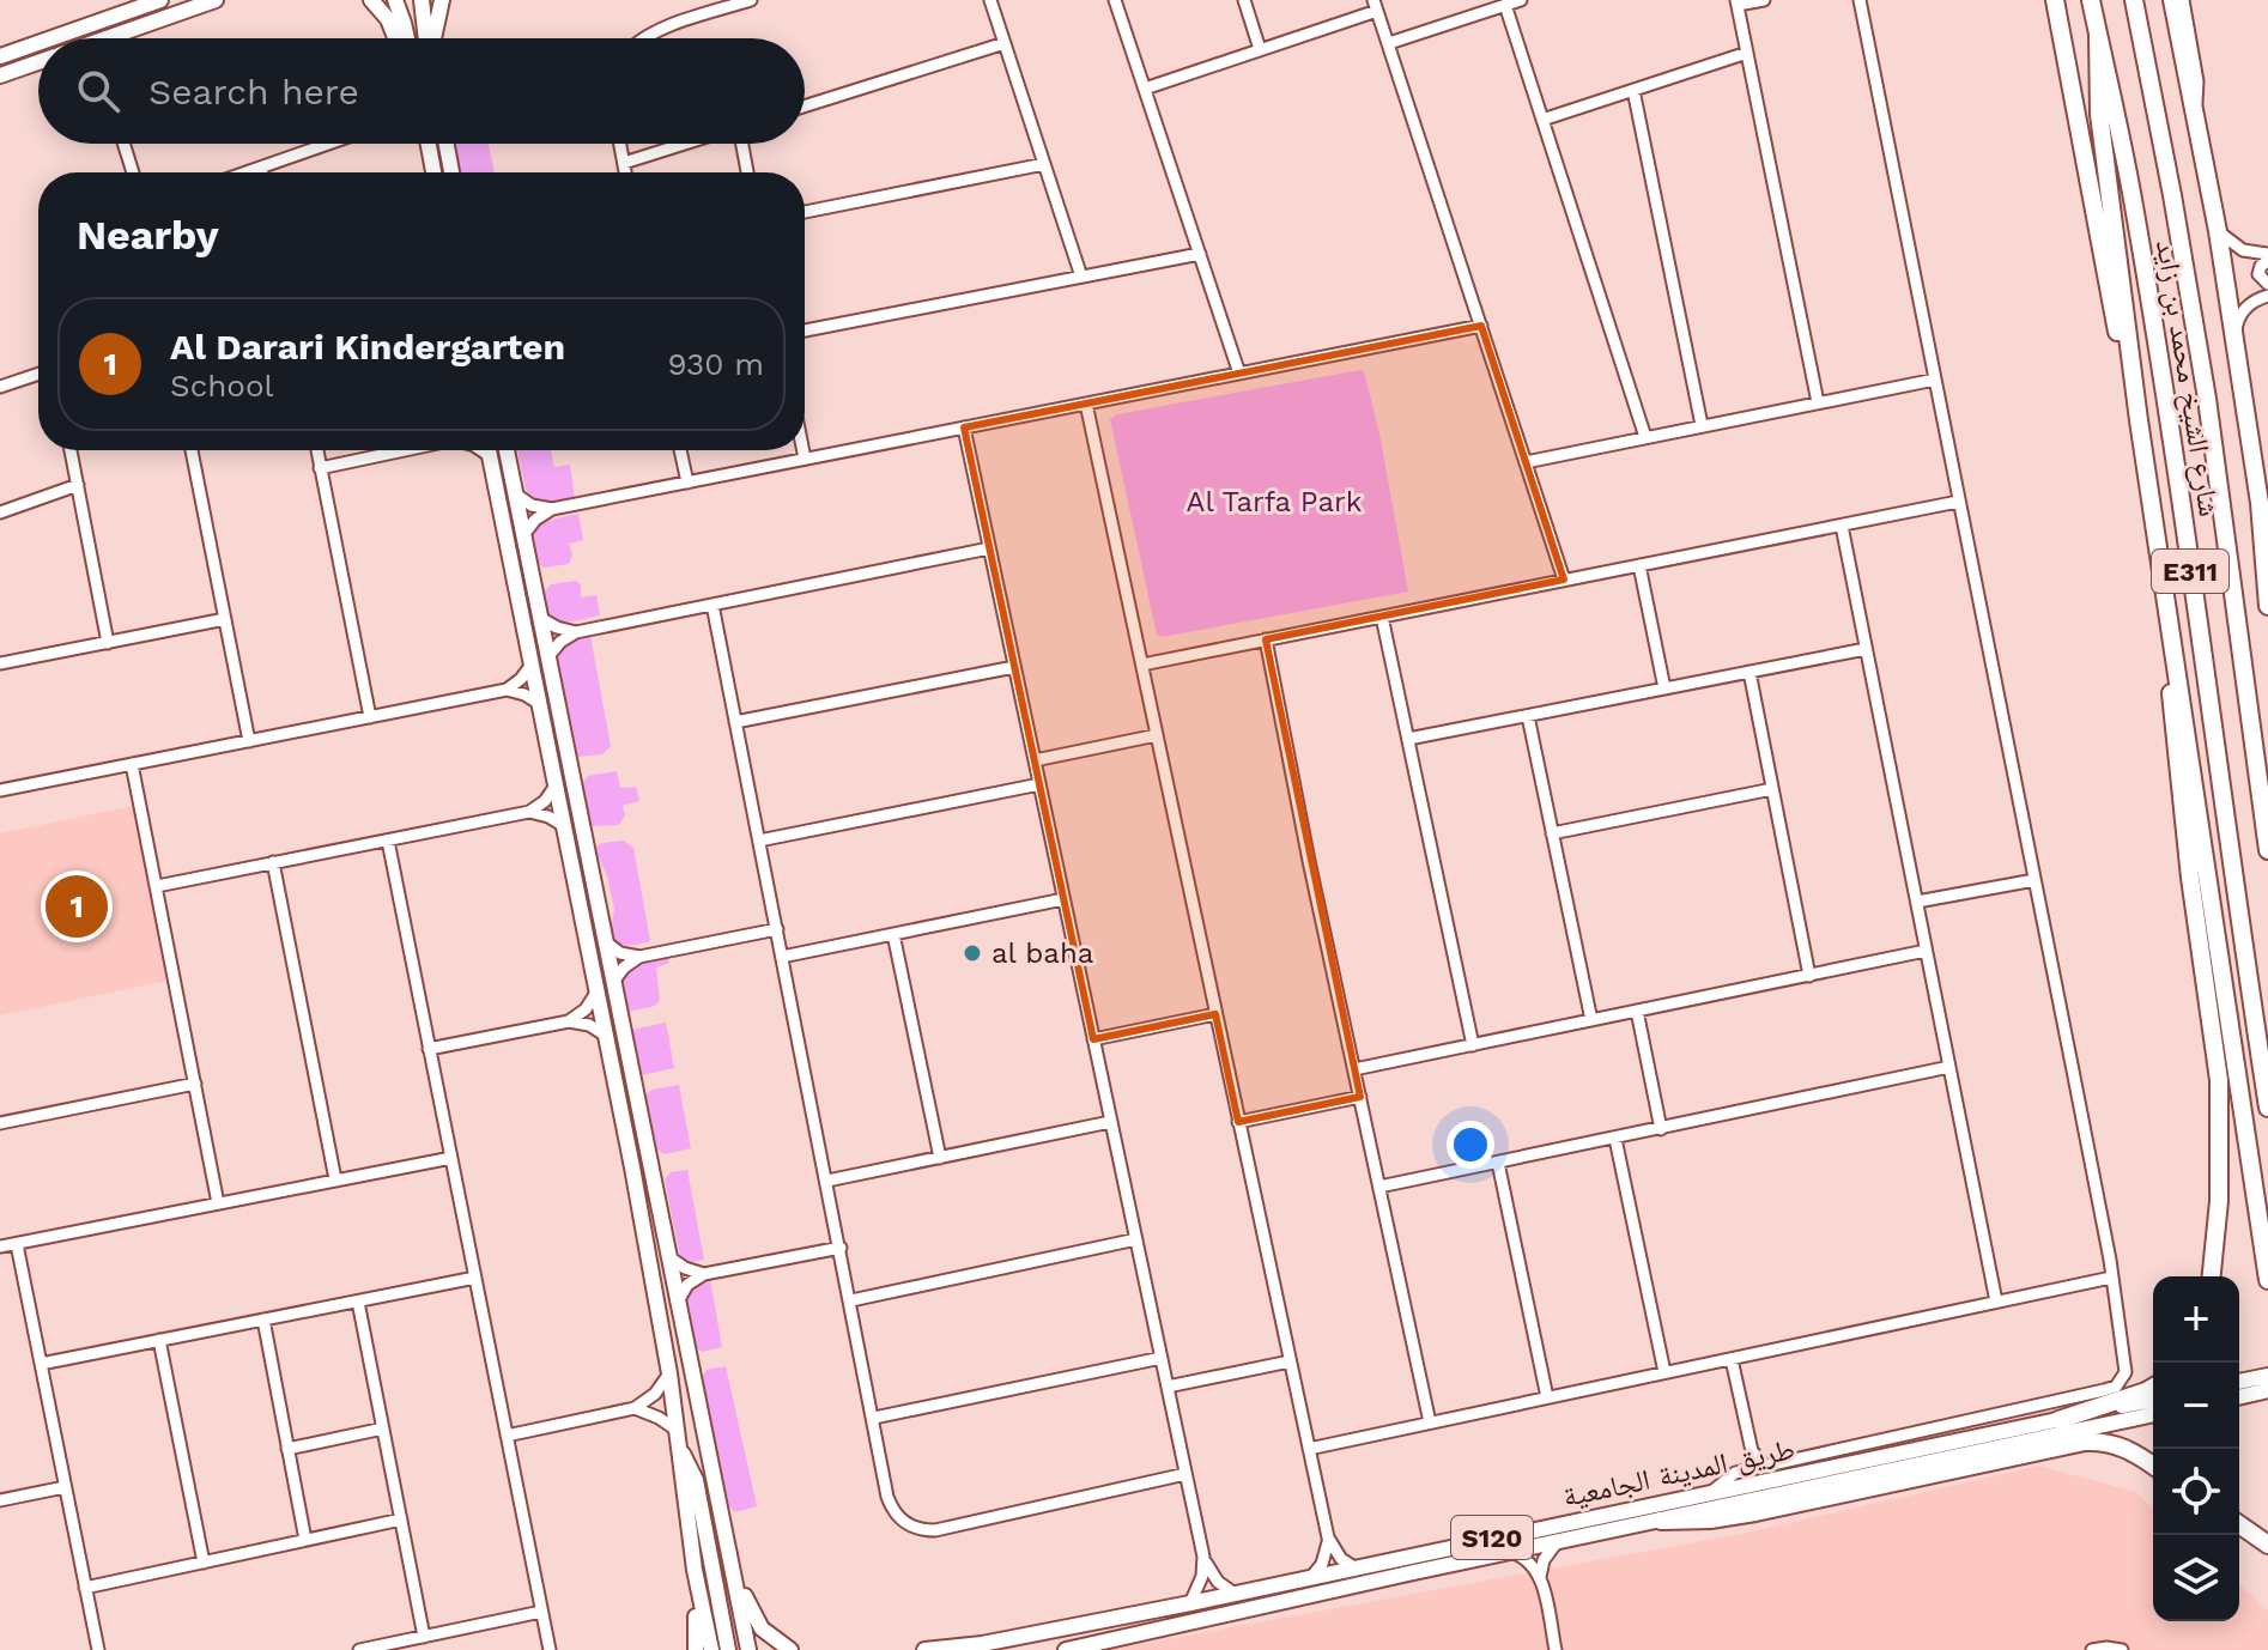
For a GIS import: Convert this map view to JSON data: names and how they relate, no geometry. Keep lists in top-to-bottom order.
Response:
{
  "streets": {
    "highway": ["شارع الشيخ محمد بن زايد", "E311"],
    "main road": ["طريق المدينة الجامعية", "S120"]
  },
  "parks": ["Al Tarfa Park"],
  "places": ["al baha"],
  "page": {
    "search": "Search here",
    "heading": "Nearby",
    "list": [
      {
        "mark": "1",
        "name": "Al Darari Kindergarten",
        "note": "School",
        "value": "930 m"
      }
    ],
    "pins": "1",
    "map_buttons": ["+", "−"]
  }
}
